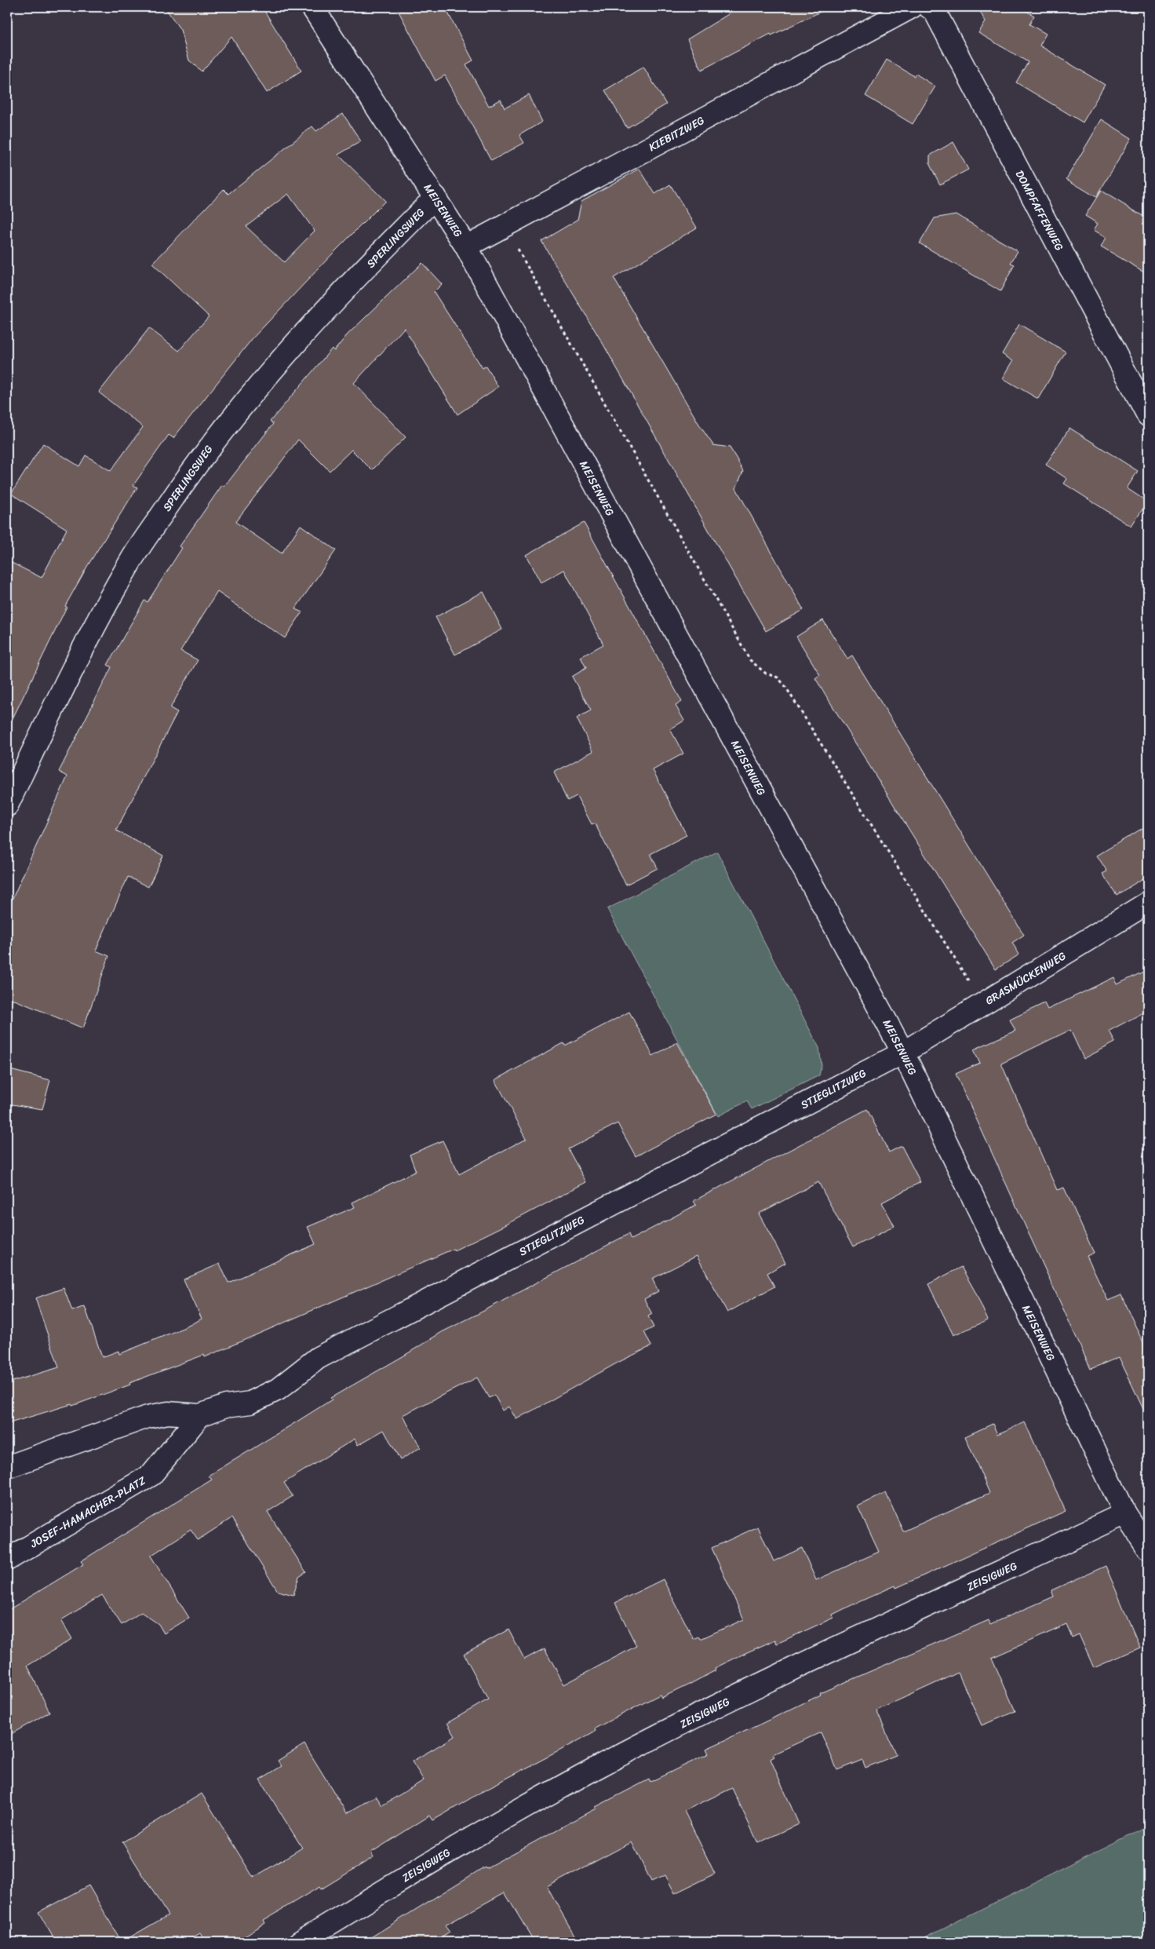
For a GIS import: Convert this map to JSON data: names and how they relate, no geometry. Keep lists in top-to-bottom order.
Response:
{
  "streets": {
    "street": [
      "KIEBITZWEG",
      "MEISENWEG",
      "DOMPFAFFENWEG",
      "SPERLINGSWEG",
      "GRASMÜCKENWEG",
      "STIEGLITZWEG",
      "JOSEF-HAMACHER-PLATZ",
      "ZEISIGWEG"
    ]
  },
  "crossings": [
    ["KIEBITZWEG", "MEISENWEG"],
    ["MEISENWEG", "SPERLINGSWEG"],
    ["MEISENWEG", "GRASMÜCKENWEG"],
    ["MEISENWEG", "STIEGLITZWEG"],
    ["MEISENWEG", "ZEISIGWEG"],
    ["GRASMÜCKENWEG", "STIEGLITZWEG"],
    ["STIEGLITZWEG", "JOSEF-HAMACHER-PLATZ"]
  ]
}
